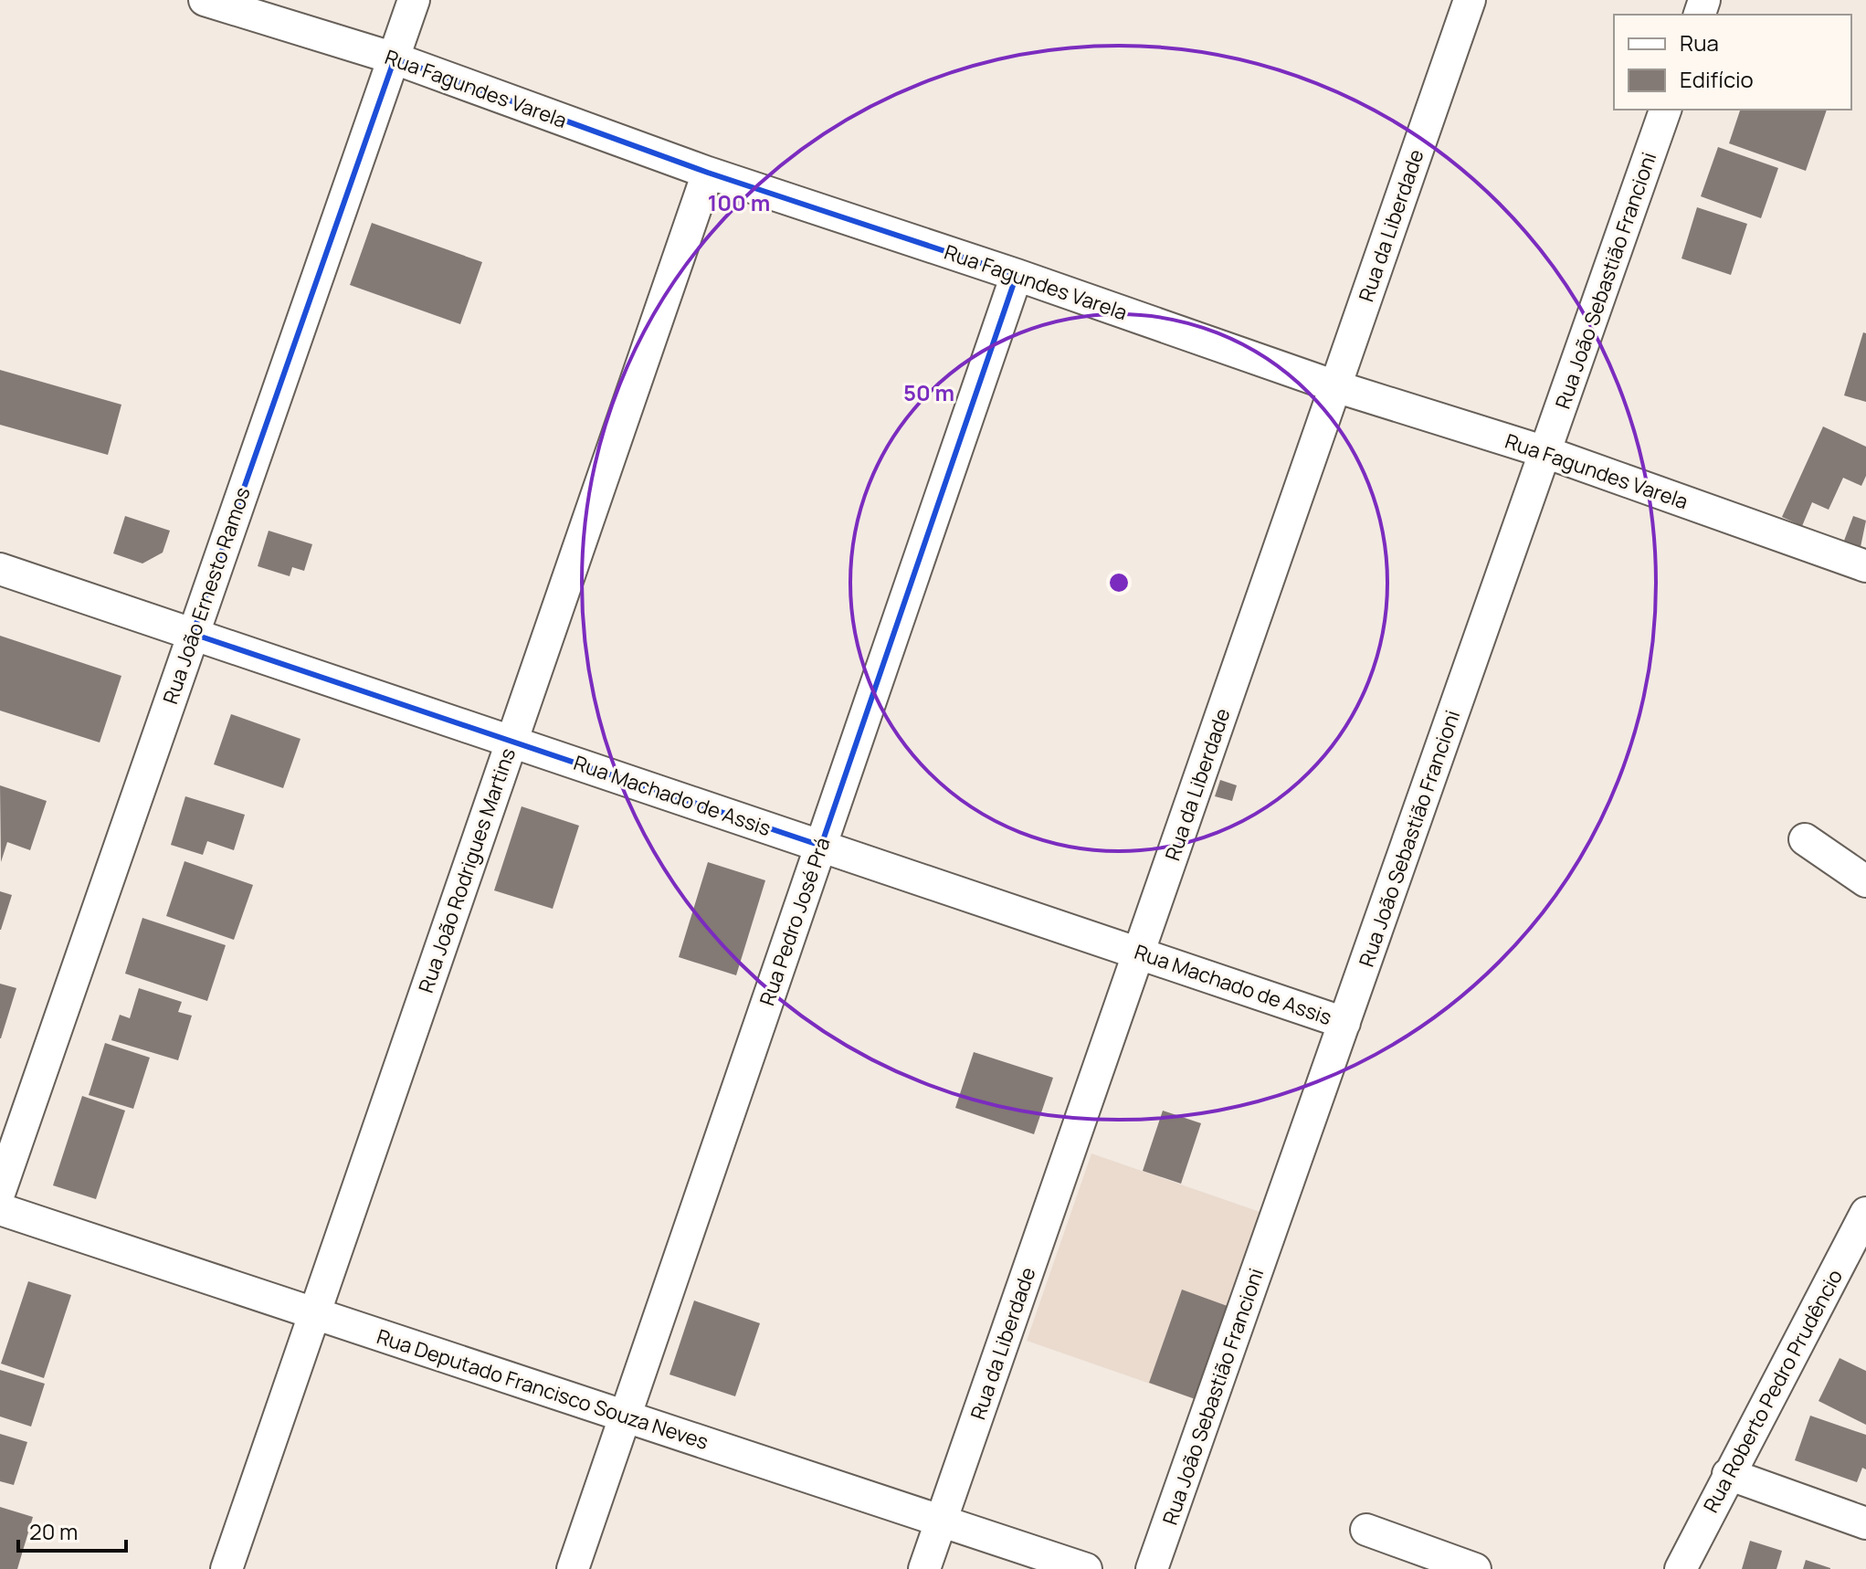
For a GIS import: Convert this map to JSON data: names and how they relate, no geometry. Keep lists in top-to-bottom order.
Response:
{
  "streets": {
    "street": [
      "Rua Fagundes Varela",
      "Rua da Liberdade",
      "Rua João Sebastião Francioni",
      "Rua João Ernesto Ramos",
      "Rua Machado de Assis",
      "Rua João Rodrigues Martins",
      "Rua Pedro José Prá",
      "Rua Deputado Francisco Souza Neves",
      "Rua Roberto Pedro Prudêncio"
    ]
  },
  "crossings": [
    ["Rua Fagundes Varela", "Rua da Liberdade"],
    ["Rua Fagundes Varela", "Rua João Sebastião Francioni"],
    ["Rua Fagundes Varela", "Rua João Ernesto Ramos"],
    ["Rua Fagundes Varela", "Rua João Rodrigues Martins"],
    ["Rua Fagundes Varela", "Rua Pedro José Prá"],
    ["Rua da Liberdade", "Rua Machado de Assis"],
    ["Rua da Liberdade", "Rua Deputado Francisco Souza Neves"],
    ["Rua João Sebastião Francioni", "Rua Machado de Assis"],
    ["Rua João Ernesto Ramos", "Rua Machado de Assis"],
    ["Rua Machado de Assis", "Rua João Rodrigues Martins"],
    ["Rua Machado de Assis", "Rua Pedro José Prá"],
    ["Rua João Rodrigues Martins", "Rua Deputado Francisco Souza Neves"],
    ["Rua Pedro José Prá", "Rua Deputado Francisco Souza Neves"]
  ],
  "legend": ["Rua", "Edifício"],
  "scale_bar": "20 m",
  "rings": ["100 m", "50 m"]
}
